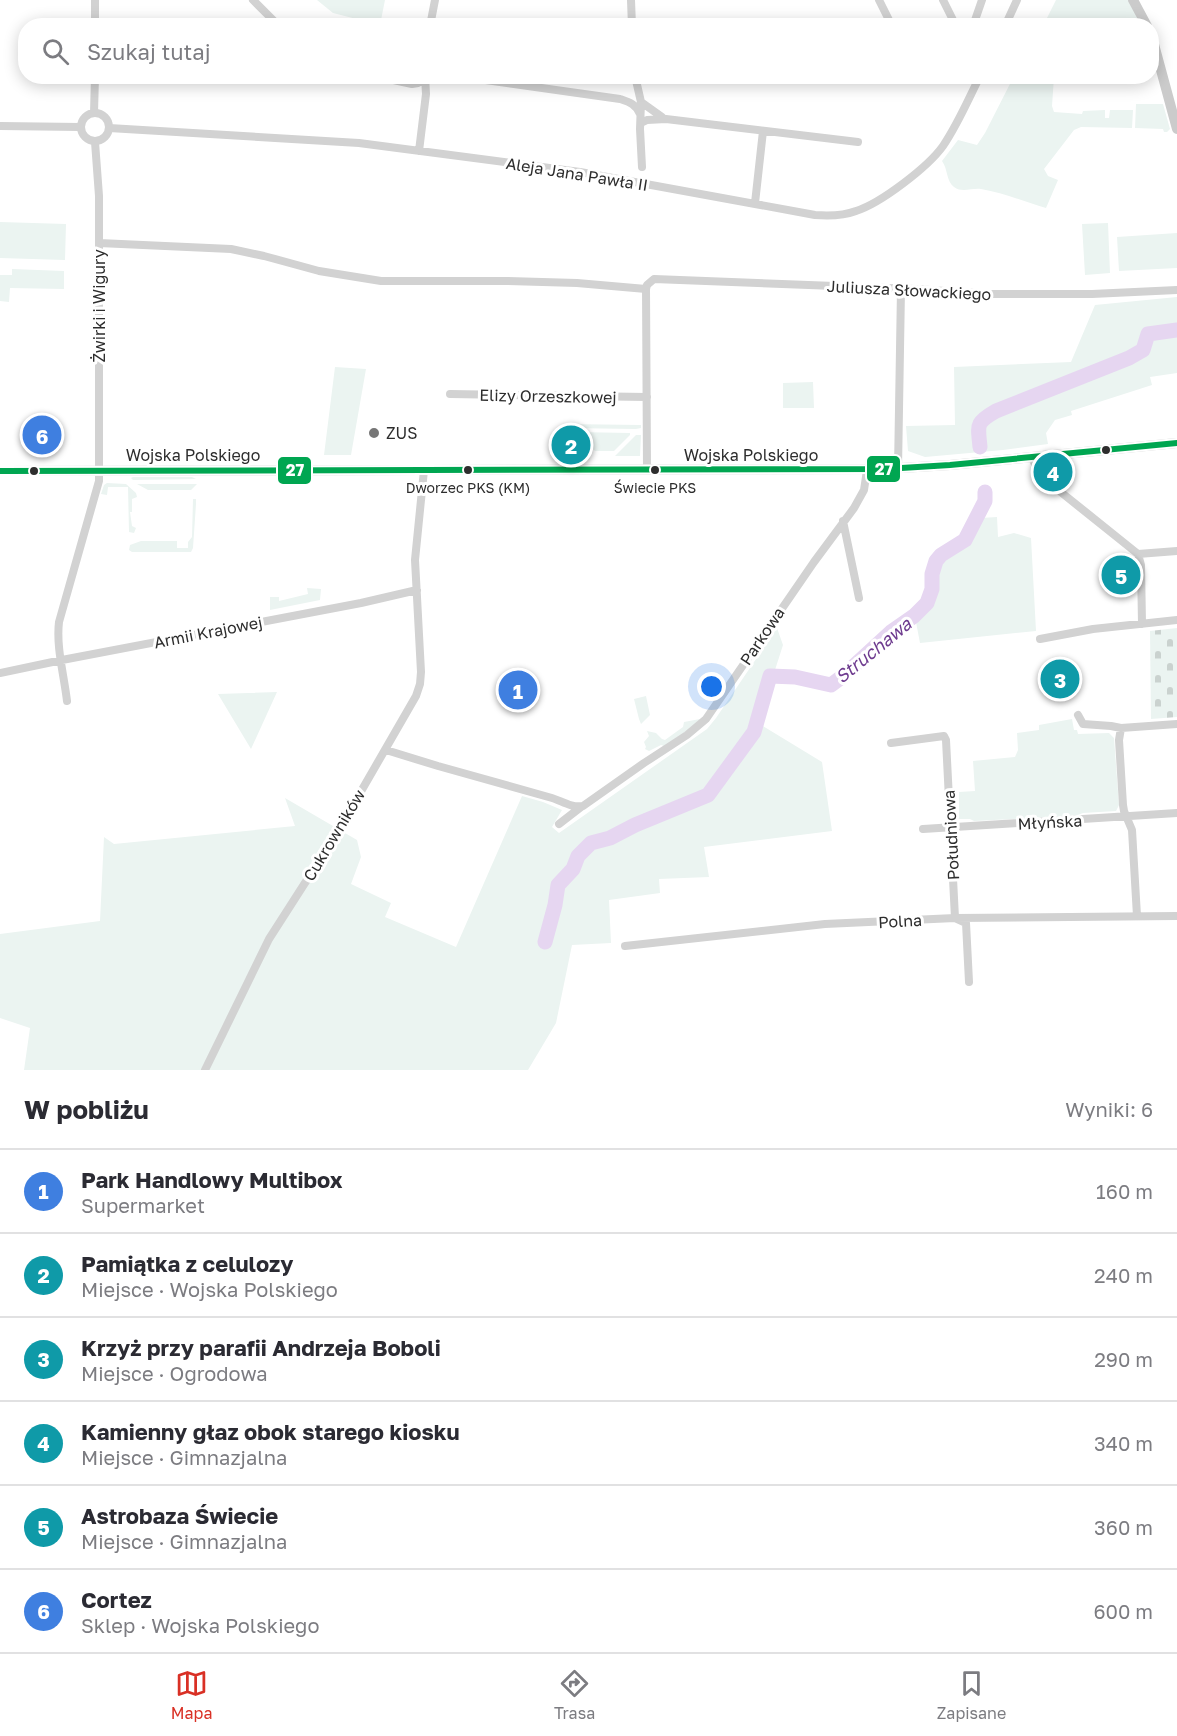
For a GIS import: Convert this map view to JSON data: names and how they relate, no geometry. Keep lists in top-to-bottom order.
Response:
{
  "streets": {
    "street": [
      "Aleja Jana Pawła II",
      "Juliusza Słowackiego",
      "Żwirki i Wigury",
      "Elizy Orzeszkowej",
      "Wojska Polskiego",
      "Armii Krajowej",
      "Parkowa",
      "Młyńska",
      "Cukrowników",
      "Południowa",
      "Polna"
    ]
  },
  "crossings": [
    ["Aleja Jana Pawła II", "Żwirki i Wigury"],
    ["Żwirki i Wigury", "Wojska Polskiego"],
    ["Żwirki i Wigury", "Armii Krajowej"],
    ["Wojska Polskiego", "Parkowa"],
    ["Wojska Polskiego", "Cukrowników"],
    ["Armii Krajowej", "Cukrowników"],
    ["Młyńska", "Południowa"],
    ["Południowa", "Polna"]
  ],
  "water": ["Struchawa"],
  "places": ["ZUS", "Dworzec PKS (KM)", "Świecie PKS"],
  "lines": ["transit line 27"],
  "page": {
    "search": "Szukaj tutaj",
    "pins": [
      "6",
      "2",
      "4",
      "5",
      "3",
      "1"
    ],
    "heading": ["W pobliżu", "Wyniki: 6"],
    "list": [
      {
        "mark": "1",
        "name": "Park Handlowy Multibox",
        "note": "Supermarket",
        "value": "160 m"
      },
      {
        "mark": "2",
        "name": "Pamiątka z celulozy",
        "note": "Miejsce · Wojska Polskiego",
        "value": "240 m"
      },
      {
        "mark": "3",
        "name": "Krzyż przy parafii Andrzeja Boboli",
        "note": "Miejsce · Ogrodowa",
        "value": "290 m"
      },
      {
        "mark": "4",
        "name": "Kamienny głaz obok starego kiosku",
        "note": "Miejsce · Gimnazjalna",
        "value": "340 m"
      },
      {
        "mark": "5",
        "name": "Astrobaza Świecie",
        "note": "Miejsce · Gimnazjalna",
        "value": "360 m"
      },
      {
        "mark": "6",
        "name": "Cortez",
        "note": "Sklep · Wojska Polskiego",
        "value": "600 m"
      }
    ],
    "nav": ["Mapa", "Trasa", "Zapisane"]
  }
}
